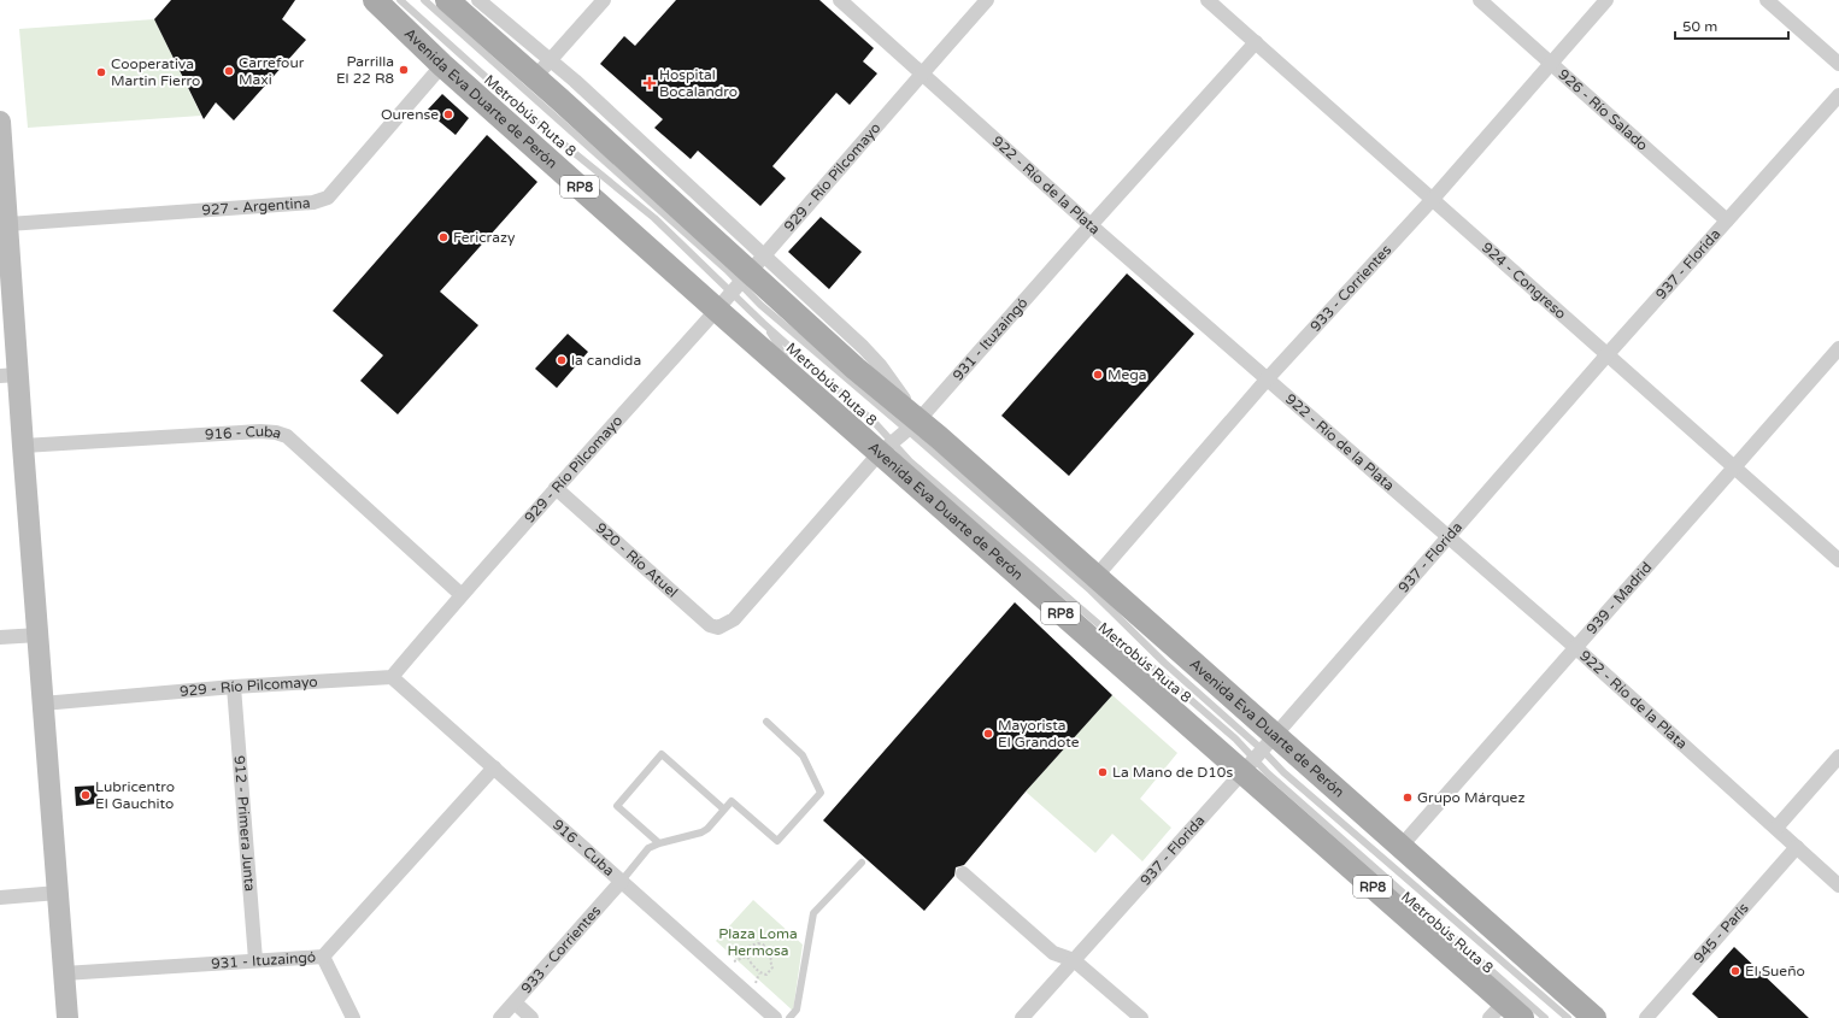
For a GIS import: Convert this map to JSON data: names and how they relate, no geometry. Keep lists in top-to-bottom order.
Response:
{
  "streets": {
    "main road": ["Avenida Eva Duarte de Perón", "RP8"],
    "street": [
      "926 - Río Salado",
      "929 - Río Pilcomayo",
      "922 - Río de la Plata",
      "927 - Argentina",
      "937 - Florida",
      "924 - Congreso",
      "933 - Corrientes",
      "931 - Ituzaingó",
      "916 - Cuba",
      "920 - Río Atuel",
      "939 - Madrid",
      "912 - Primera Junta",
      "945 - París"
    ],
    "lane": ["Metrobús Ruta 8"]
  },
  "crossings": [
    ["Avenida Eva Duarte de Perón", "Metrobús Ruta 8"],
    ["Avenida Eva Duarte de Perón", "929 - Río Pilcomayo"],
    ["Avenida Eva Duarte de Perón", "927 - Argentina"],
    ["Avenida Eva Duarte de Perón", "937 - Florida"],
    ["Avenida Eva Duarte de Perón", "933 - Corrientes"],
    ["Avenida Eva Duarte de Perón", "931 - Ituzaingó"],
    ["Avenida Eva Duarte de Perón", "939 - Madrid"],
    ["926 - Río Salado", "937 - Florida"],
    ["926 - Río Salado", "933 - Corrientes"],
    ["Metrobús Ruta 8", "929 - Río Pilcomayo"],
    ["Metrobús Ruta 8", "937 - Florida"],
    ["Metrobús Ruta 8", "931 - Ituzaingó"],
    ["929 - Río Pilcomayo", "922 - Río de la Plata"],
    ["929 - Río Pilcomayo", "916 - Cuba"],
    ["929 - Río Pilcomayo", "920 - Río Atuel"],
    ["929 - Río Pilcomayo", "912 - Primera Junta"],
    ["922 - Río de la Plata", "937 - Florida"],
    ["922 - Río de la Plata", "933 - Corrientes"],
    ["922 - Río de la Plata", "931 - Ituzaingó"],
    ["922 - Río de la Plata", "939 - Madrid"],
    ["922 - Río de la Plata", "945 - París"],
    ["937 - Florida", "924 - Congreso"],
    ["924 - Congreso", "933 - Corrientes"],
    ["924 - Congreso", "931 - Ituzaingó"],
    ["924 - Congreso", "939 - Madrid"],
    ["933 - Corrientes", "916 - Cuba"],
    ["931 - Ituzaingó", "916 - Cuba"],
    ["931 - Ituzaingó", "920 - Río Atuel"],
    ["931 - Ituzaingó", "912 - Primera Junta"]
  ],
  "parks": ["Plaza Loma Hermosa"],
  "places": {
    "other": [
      "Parrilla El 22 R8",
      "Carrefour Maxi",
      "Cooperativa Martin Fierro",
      "Ourense",
      "Fericrazy",
      "la candida",
      "Mega",
      "Mayorista El Grandote",
      "La Mano de D10s",
      "Lubricentro El Gauchito",
      "Grupo Márquez",
      "El Sueño"
    ],
    "health": ["Hospital Bocalandro"]
  },
  "scale_bar": "50 m"
}
